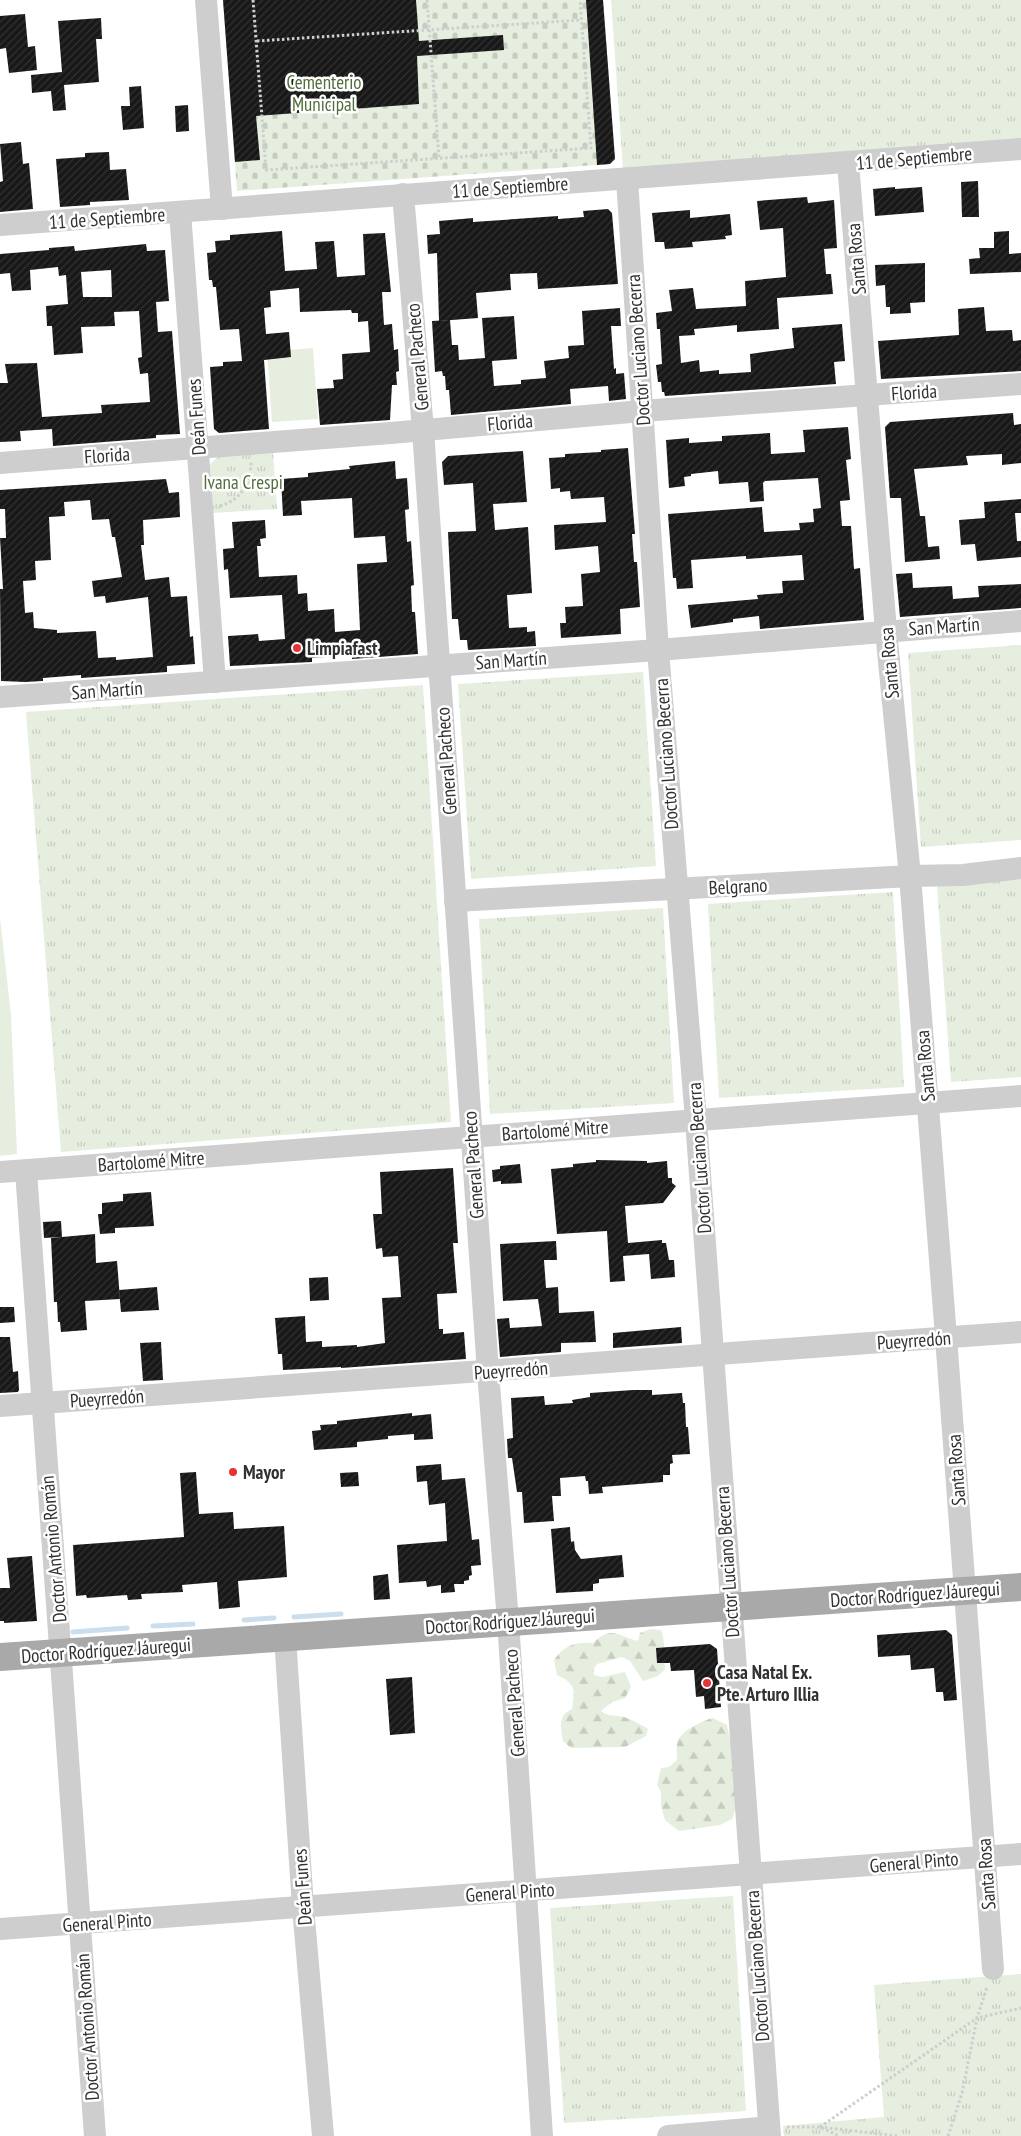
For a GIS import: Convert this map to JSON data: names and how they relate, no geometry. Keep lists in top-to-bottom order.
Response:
{
  "streets": {
    "main road": ["Doctor Rodríguez Jáuregui"],
    "street": [
      "11 de Septiembre",
      "Santa Rosa",
      "Doctor Luciano Becerra",
      "General Pacheco",
      "Florida",
      "Deán Funes",
      "San Martín",
      "Belgrano",
      "Bartolomé Mitre",
      "Pueyrredón",
      "Doctor Antonio Román",
      "General Pinto"
    ]
  },
  "crossings": [
    ["11 de Septiembre", "Santa Rosa"],
    ["11 de Septiembre", "Doctor Luciano Becerra"],
    ["11 de Septiembre", "General Pacheco"],
    ["11 de Septiembre", "Deán Funes"],
    ["Santa Rosa", "Florida"],
    ["Santa Rosa", "San Martín"],
    ["Santa Rosa", "Belgrano"],
    ["Santa Rosa", "Bartolomé Mitre"],
    ["Santa Rosa", "Pueyrredón"],
    ["Santa Rosa", "Doctor Rodríguez Jáuregui"],
    ["Santa Rosa", "General Pinto"],
    ["Doctor Luciano Becerra", "Florida"],
    ["Doctor Luciano Becerra", "San Martín"],
    ["Doctor Luciano Becerra", "Belgrano"],
    ["Doctor Luciano Becerra", "Bartolomé Mitre"],
    ["Doctor Luciano Becerra", "Pueyrredón"],
    ["Doctor Luciano Becerra", "Doctor Rodríguez Jáuregui"],
    ["Doctor Luciano Becerra", "General Pinto"],
    ["General Pacheco", "Florida"],
    ["General Pacheco", "San Martín"],
    ["General Pacheco", "Belgrano"],
    ["General Pacheco", "Bartolomé Mitre"],
    ["General Pacheco", "Pueyrredón"],
    ["General Pacheco", "Doctor Rodríguez Jáuregui"],
    ["General Pacheco", "General Pinto"],
    ["Florida", "Deán Funes"],
    ["Deán Funes", "San Martín"],
    ["Deán Funes", "Doctor Rodríguez Jáuregui"],
    ["Deán Funes", "General Pinto"],
    ["Bartolomé Mitre", "Doctor Antonio Román"],
    ["Pueyrredón", "Doctor Antonio Román"],
    ["Doctor Antonio Román", "Doctor Rodríguez Jáuregui"],
    ["Doctor Antonio Román", "General Pinto"]
  ],
  "parks": ["Cementerio Municipal", "Ivana Crespi"],
  "places": ["Limpiafast", "Mayor", "Casa Natal Ex. Pte. Arturo Illia"]
}
